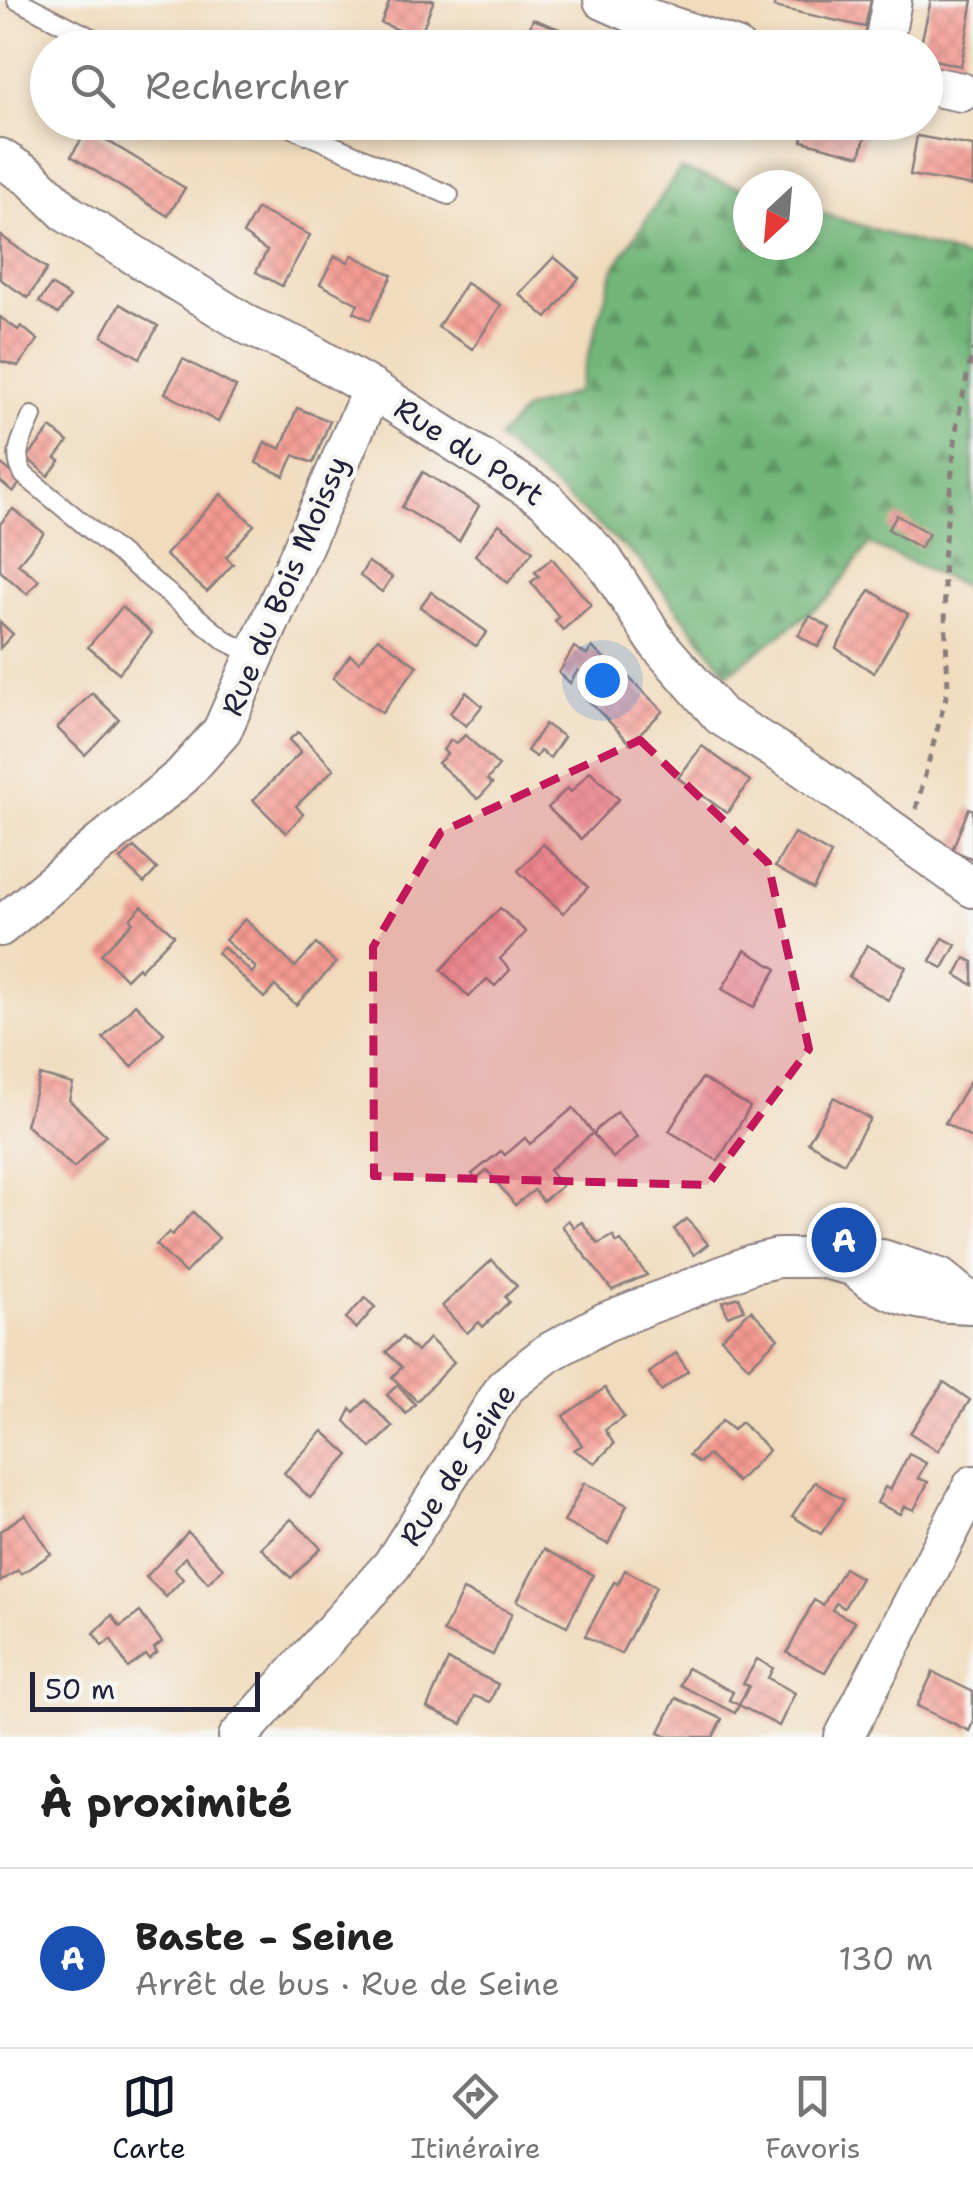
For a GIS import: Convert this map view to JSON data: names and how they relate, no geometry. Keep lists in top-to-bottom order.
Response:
{
  "streets": {
    "street": ["Rue du Port", "Rue du Bois Moissy", "Rue de Seine"]
  },
  "crossings": [
    ["Rue du Port", "Rue du Bois Moissy"]
  ],
  "scale_bar": "50 m",
  "north": "bottom left",
  "page": {
    "search": "Rechercher",
    "pins": "A",
    "scale": "50 m",
    "heading": "À proximité",
    "list": [
      {
        "mark": "A",
        "name": "Baste - Seine",
        "note": "Arrêt de bus · Rue de Seine",
        "value": "130 m"
      }
    ],
    "nav": ["Carte", "Itinéraire", "Favoris"]
  }
}
